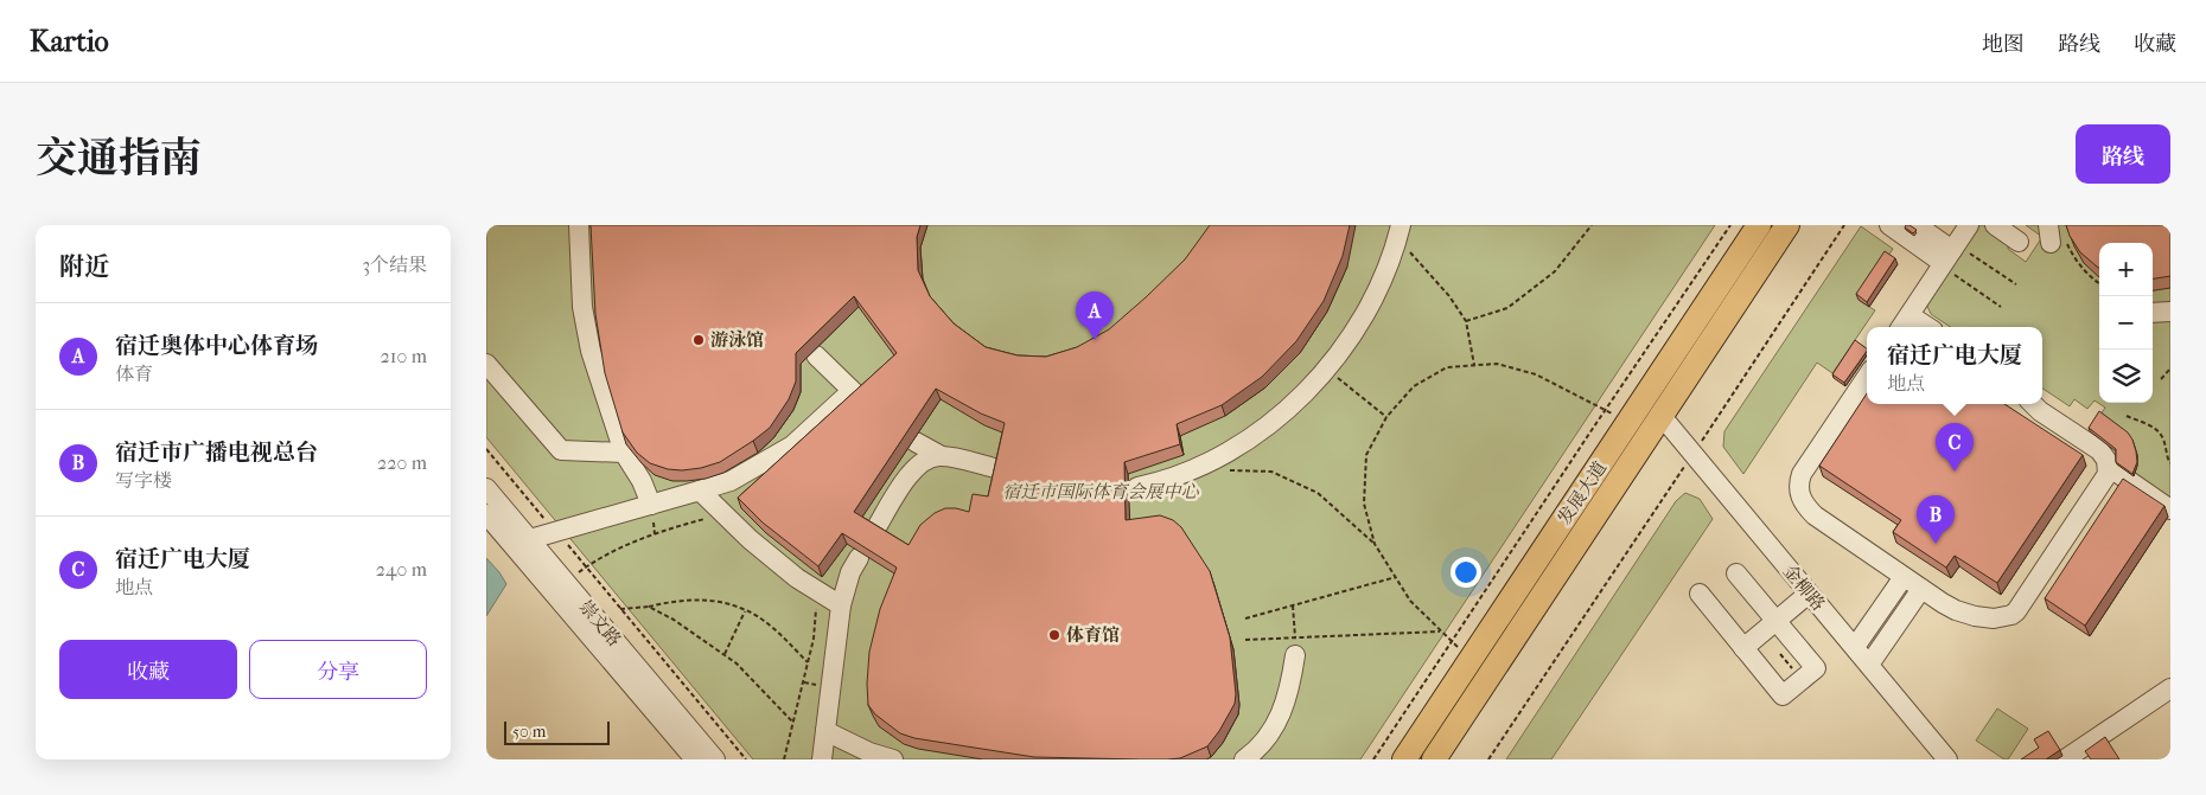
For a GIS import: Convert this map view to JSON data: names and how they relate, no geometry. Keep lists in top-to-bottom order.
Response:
{
  "streets": {
    "main road": ["发展大道"],
    "street": ["金柳路", "崇文路"]
  },
  "crossings": [
    ["发展大道", "金柳路"]
  ],
  "parks": ["宿迁市国际体育会展中心"],
  "places": ["游泳馆", "体育馆"],
  "scale_bar": "50 m",
  "page": {
    "header": "Kartio",
    "nav": ["地图", "路线", "收藏"],
    "title": "交通指南",
    "buttons": [
      "路线",
      ["收藏", "分享"]
    ],
    "heading": ["附近", "3个结果"],
    "map_buttons": ["+", "−"],
    "pins": ["A", "C", "B"],
    "list": [
      {
        "mark": "A",
        "name": "宿迁奥体中心体育场",
        "note": "体育",
        "value": "210 m"
      },
      {
        "mark": "B",
        "name": "宿迁市广播电视总台",
        "note": "写字楼",
        "value": "220 m"
      },
      {
        "mark": "C",
        "name": "宿迁广电大厦",
        "note": "地点",
        "value": "240 m"
      }
    ],
    "popup": ["宿迁广电大厦", "地点"],
    "scale": "50 m"
  }
}
